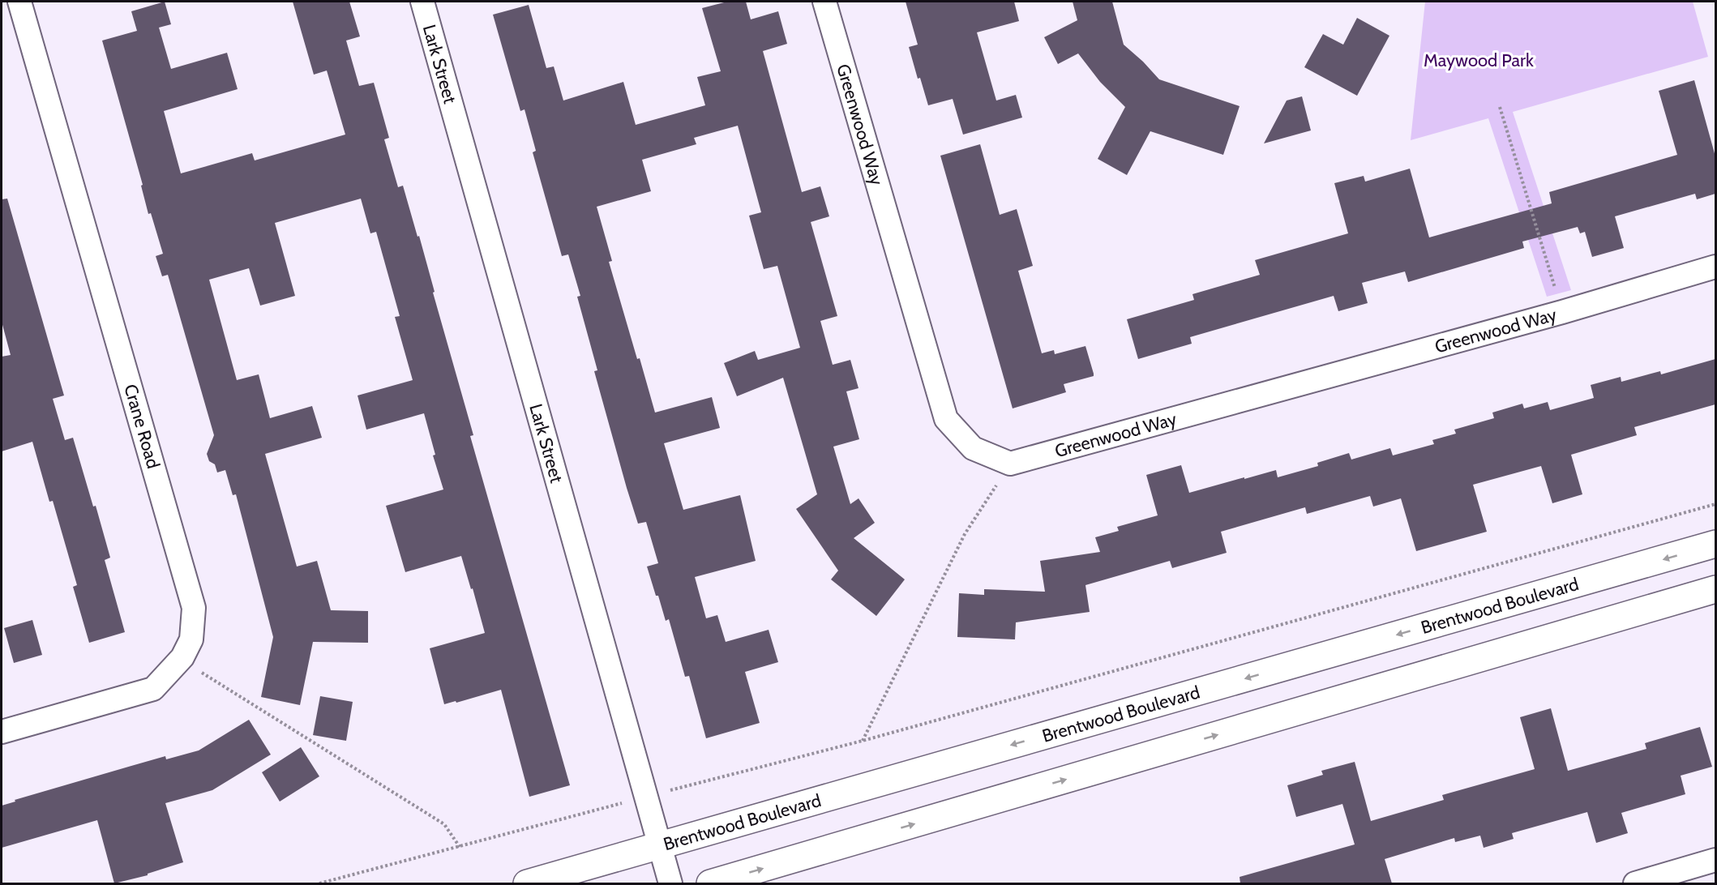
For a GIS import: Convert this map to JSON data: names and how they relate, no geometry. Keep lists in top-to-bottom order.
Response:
{
  "streets": {
    "main road": ["Brentwood Boulevard"],
    "street": ["Lark Street", "Greenwood Way", "Crane Road"]
  },
  "crossings": [
    ["Lark Street", "Brentwood Boulevard"]
  ],
  "parks": ["Maywood Park"]
}
